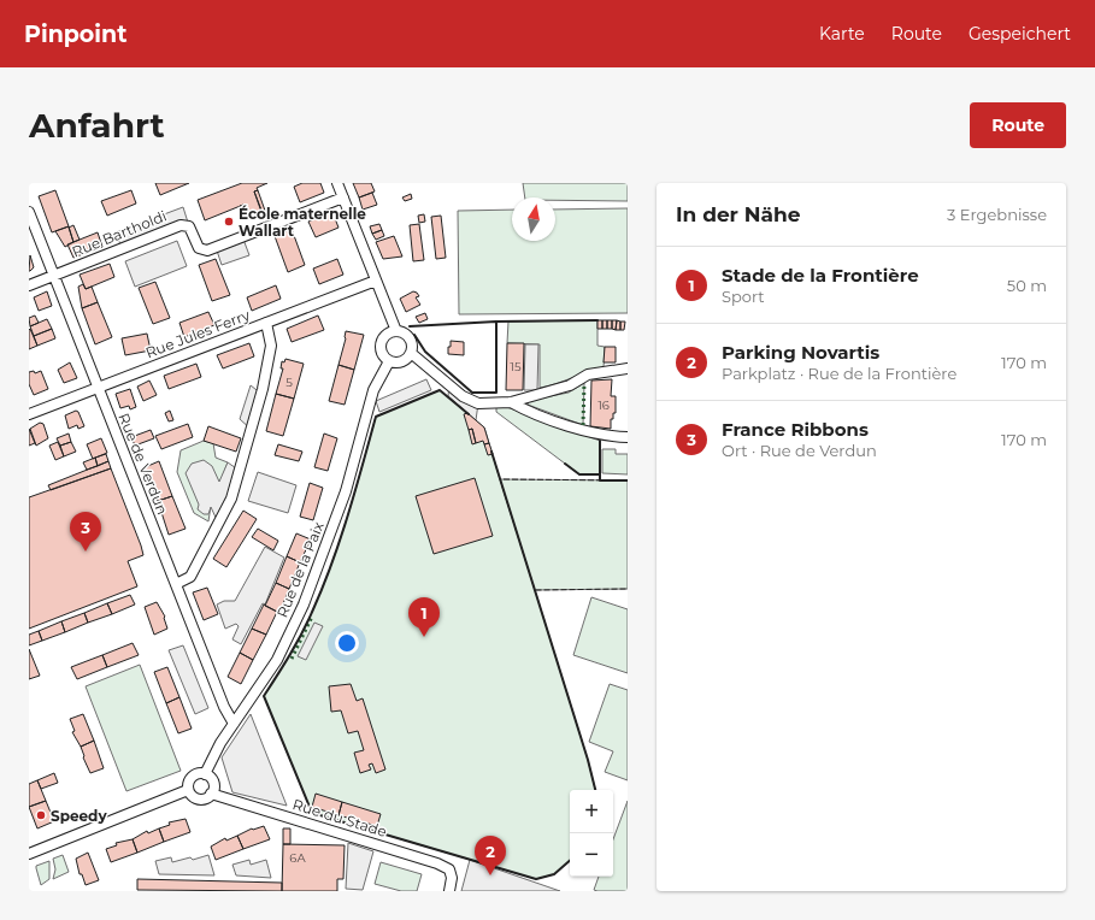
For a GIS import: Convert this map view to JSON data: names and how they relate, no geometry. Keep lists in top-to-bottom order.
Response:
{
  "streets": {
    "street": [
      "Rue Bartholdi",
      "Rue Jules Ferry",
      "Rue de Verdun",
      "Rue de la Paix",
      "Rue du Stade"
    ]
  },
  "crossings": [
    ["Rue Bartholdi", "Rue de Verdun"],
    ["Rue Jules Ferry", "Rue de Verdun"],
    ["Rue de Verdun", "Rue de la Paix"],
    ["Rue de la Paix", "Rue du Stade"]
  ],
  "places": ["École maternelle Wallart", "Speedy"],
  "house_numbers": [
    "15",
    "5",
    "16",
    "6A"
  ],
  "north": "top",
  "page": {
    "header": "Pinpoint",
    "nav": ["Karte", "Route", "Gespeichert"],
    "buttons": "Route",
    "title": "Anfahrt",
    "heading": ["In der Nähe", "3 Ergebnisse"],
    "list": [
      {
        "mark": "1",
        "name": "Stade de la Frontière",
        "note": "Sport",
        "value": "50 m"
      },
      {
        "mark": "2",
        "name": "Parking Novartis",
        "note": "Parkplatz · Rue de la Frontière",
        "value": "170 m"
      },
      {
        "mark": "3",
        "name": "France Ribbons",
        "note": "Ort · Rue de Verdun",
        "value": "170 m"
      }
    ],
    "pins": ["3", "1", "2"],
    "map_buttons": ["+", "−"]
  }
}
